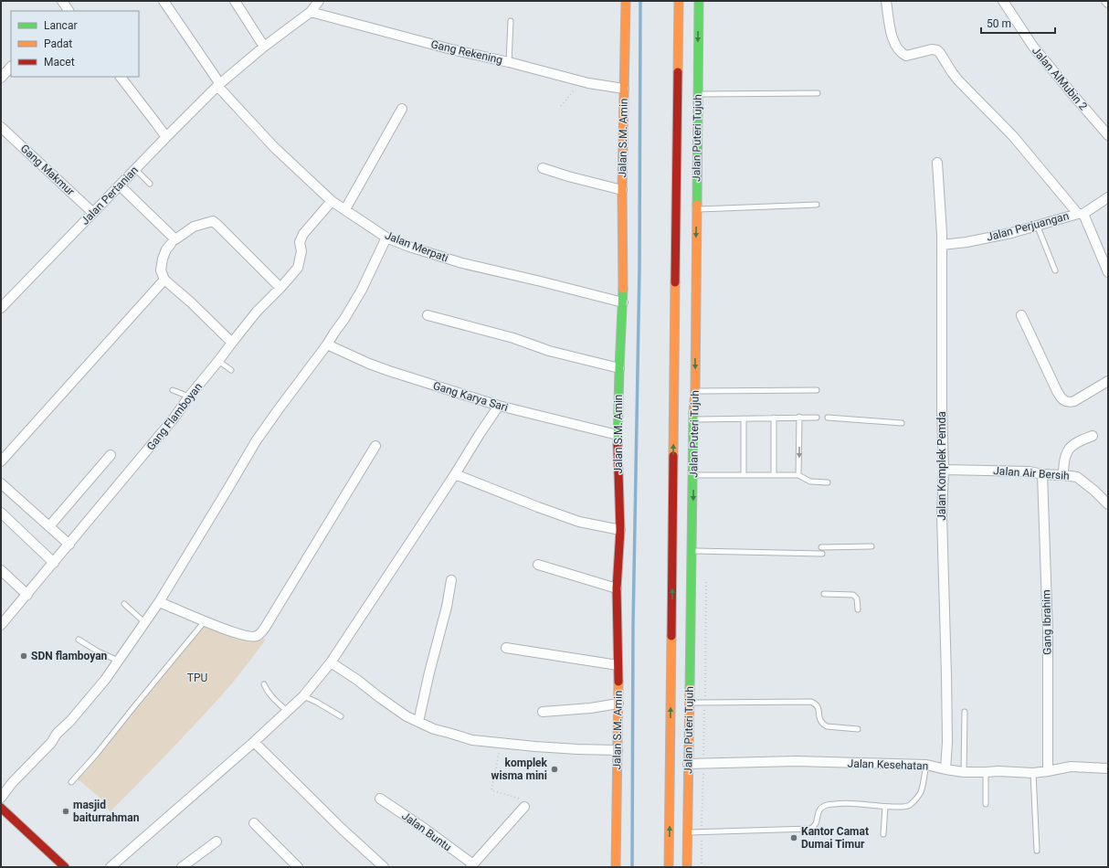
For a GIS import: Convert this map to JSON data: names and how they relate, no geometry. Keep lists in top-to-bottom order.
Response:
{
  "streets": {
    "main road": ["Jalan S.M. Amin", "Jalan Puteri Tujuh"],
    "street": [
      "Gang Rekening",
      "Jalan AlMubin 2",
      "Gang Makmur",
      "Jalan Pertanian",
      "Jalan Perjuangan",
      "Jalan Merpati",
      "Gang Karya Sari",
      "Gang Flamboyan",
      "Jalan Komplek Pemda",
      "Jalan Air Bersih",
      "Gang Ibrahim",
      "Jalan Kesehatan",
      "Jalan Buntu"
    ]
  },
  "crossings": [
    ["Gang Rekening", "Jalan S.M. Amin"],
    ["Gang Rekening", "Jalan Pertanian"],
    ["Jalan S.M. Amin", "Jalan Merpati"],
    ["Jalan S.M. Amin", "Gang Karya Sari"],
    ["Jalan Puteri Tujuh", "Jalan Kesehatan"],
    ["Gang Makmur", "Jalan Pertanian"],
    ["Jalan Pertanian", "Jalan Merpati"],
    ["Jalan Perjuangan", "Jalan Komplek Pemda"],
    ["Jalan Merpati", "Gang Flamboyan"],
    ["Jalan Komplek Pemda", "Jalan Air Bersih"],
    ["Jalan Komplek Pemda", "Jalan Kesehatan"],
    ["Jalan Air Bersih", "Gang Ibrahim"],
    ["Gang Ibrahim", "Jalan Kesehatan"]
  ],
  "parks": ["TPU"],
  "places": [
    "SDN flamboyan",
    "komplek wisma mini",
    "masjid baiturrahman",
    "Kantor Camat Dumai Timur"
  ],
  "legend": ["Lancar", "Padat", "Macet"],
  "scale_bar": "50 m"
}
